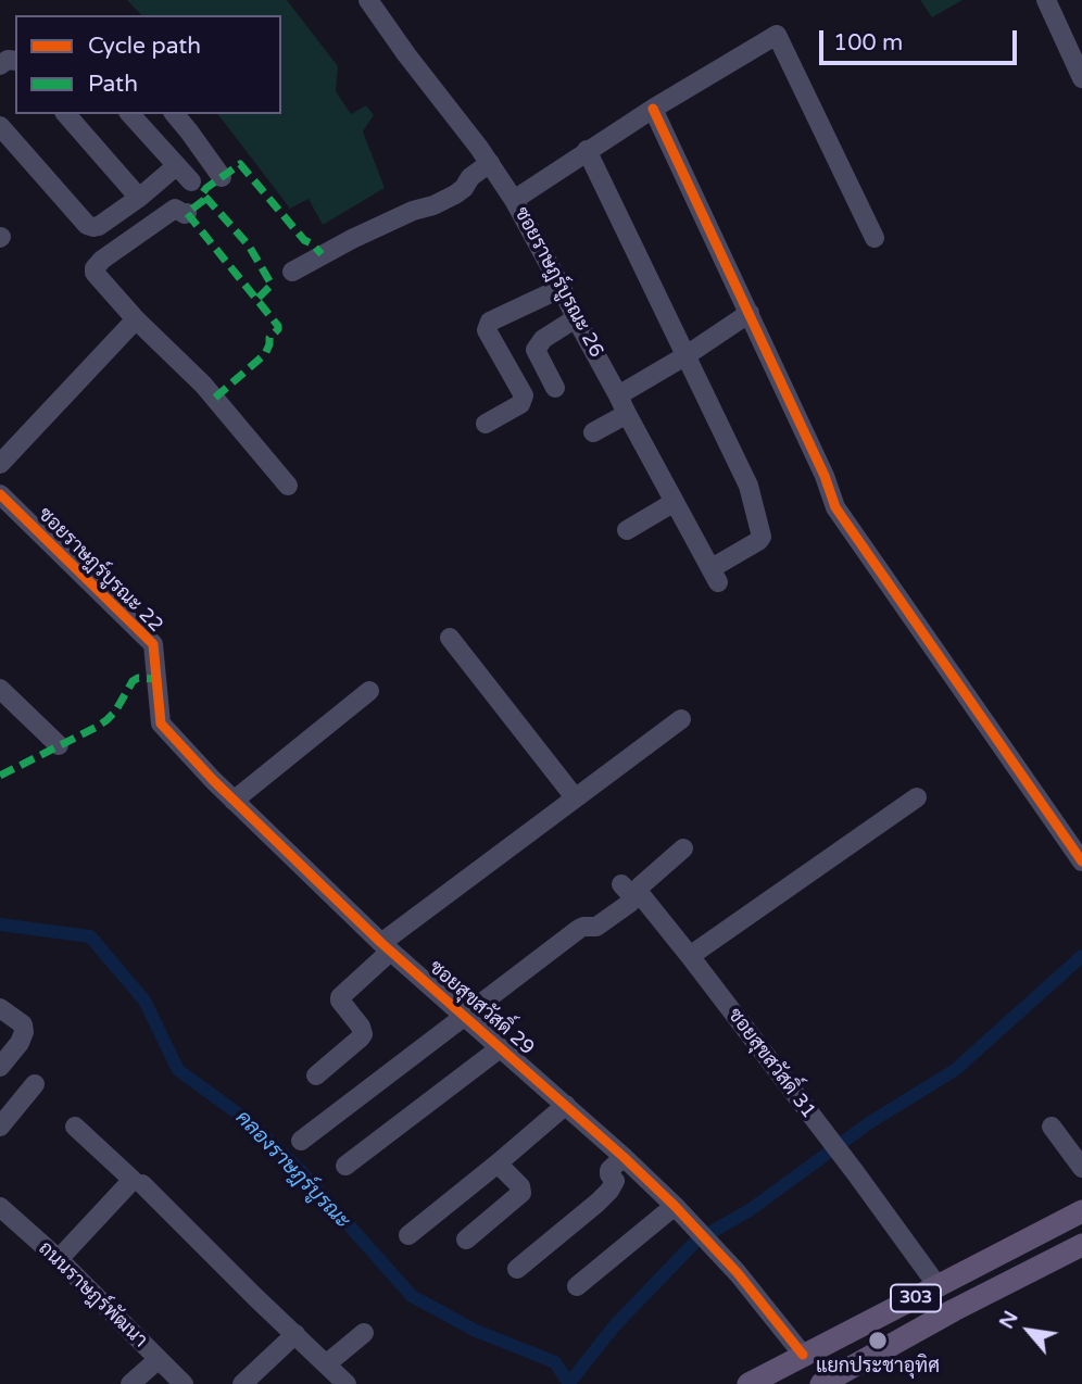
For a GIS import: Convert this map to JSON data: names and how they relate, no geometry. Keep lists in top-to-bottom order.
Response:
{
  "streets": {
    "main road": ["303"],
    "street": [
      "ซอยราษฎร์บูรณะ 26",
      "ซอยราษฎร์บูรณะ 22",
      "ซอยสุขสวัสดิ์ 29",
      "ซอยสุขสวัสดิ์ 31",
      "ถนนราษฎร์พัฒนา"
    ]
  },
  "crossings": [
    ["ซอยราษฎร์บูรณะ 22", "ซอยสุขสวัสดิ์ 29"],
    ["ซอยสุขสวัสดิ์ 29", "303"],
    ["ซอยสุขสวัสดิ์ 31", "303"]
  ],
  "water": ["คลองราษฎร์บูรณะ"],
  "places": ["แยกประชาอุทิศ"],
  "legend": ["Cycle path", "Path"],
  "scale_bar": "100 m",
  "north": "top left"
}
